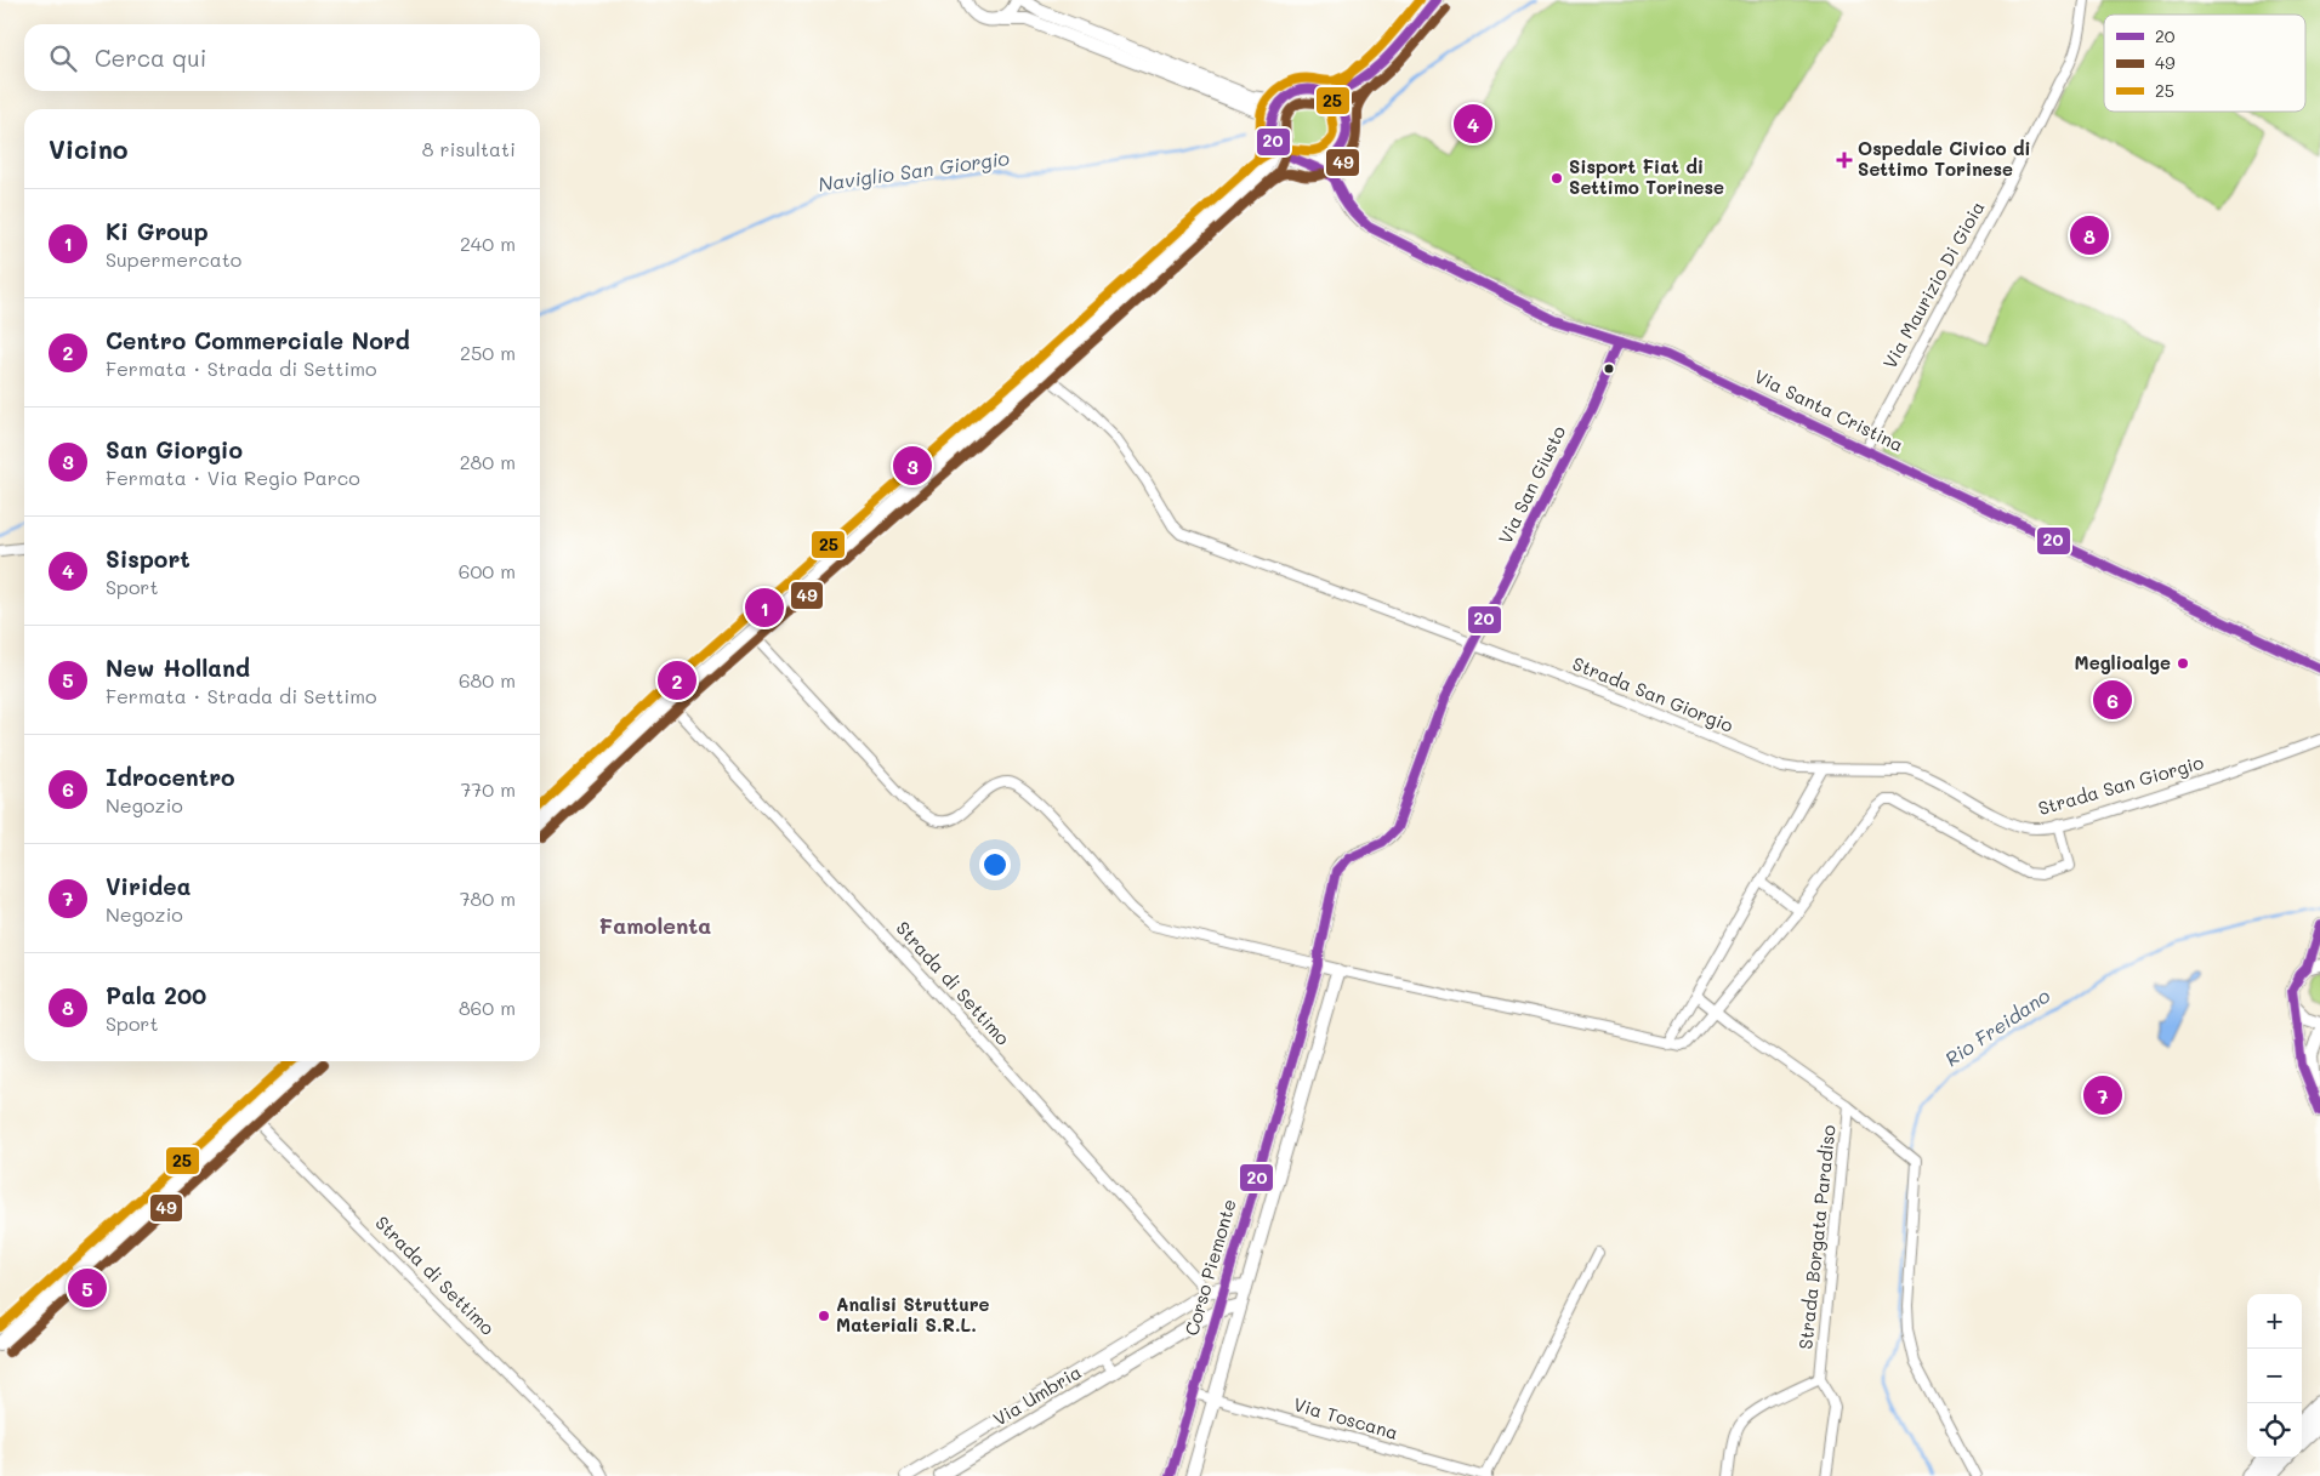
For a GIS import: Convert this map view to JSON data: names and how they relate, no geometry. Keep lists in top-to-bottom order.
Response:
{
  "streets": {
    "street": [
      "Via Maurizio Di Gioia",
      "Via Santa Cristina",
      "Via San Giusto",
      "Strada San Giorgio",
      "Strada di Settimo",
      "Strada Borgata Paradiso",
      "Corso Piemonte",
      "Via Umbria",
      "Via Toscana"
    ]
  },
  "crossings": [
    ["Via Maurizio Di Gioia", "Via Santa Cristina"],
    ["Via Santa Cristina", "Via San Giusto"],
    ["Via San Giusto", "Strada San Giorgio"],
    ["Via San Giusto", "Corso Piemonte"],
    ["Strada di Settimo", "Via Umbria"],
    ["Corso Piemonte", "Via Umbria"],
    ["Corso Piemonte", "Via Toscana"]
  ],
  "districts": ["Famolenta"],
  "water": ["Naviglio San Giorgio", "Rio Freidano"],
  "places": {
    "health": ["Ospedale Civico di Settimo Torinese"],
    "other": ["Sisport Fiat di Settimo Torinese", "Meglioalge", "Analisi Strutture Materiali S.R.L."]
  },
  "lines": ["transit line 20", "transit line 25", "transit line 49"],
  "legend": ["20", "49", "25"],
  "page": {
    "search": "Cerca qui",
    "pins": [
      "4",
      "8",
      "3",
      "1",
      "2",
      "6",
      "7",
      "5"
    ],
    "heading": ["Vicino", "8 risultati"],
    "list": [
      {
        "mark": "1",
        "name": "Ki Group",
        "note": "Supermercato",
        "value": "240 m"
      },
      {
        "mark": "2",
        "name": "Centro Commerciale Nord",
        "note": "Fermata · Strada di Settimo",
        "value": "250 m"
      },
      {
        "mark": "3",
        "name": "San Giorgio",
        "note": "Fermata · Via Regio Parco",
        "value": "280 m"
      },
      {
        "mark": "4",
        "name": "Sisport",
        "note": "Sport",
        "value": "600 m"
      },
      {
        "mark": "5",
        "name": "New Holland",
        "note": "Fermata · Strada di Settimo",
        "value": "680 m"
      },
      {
        "mark": "6",
        "name": "Idrocentro",
        "note": "Negozio",
        "value": "770 m"
      },
      {
        "mark": "7",
        "name": "Viridea",
        "note": "Negozio",
        "value": "780 m"
      },
      {
        "mark": "8",
        "name": "Pala 200",
        "note": "Sport",
        "value": "860 m"
      }
    ],
    "map_buttons": ["+", "−"]
  }
}
